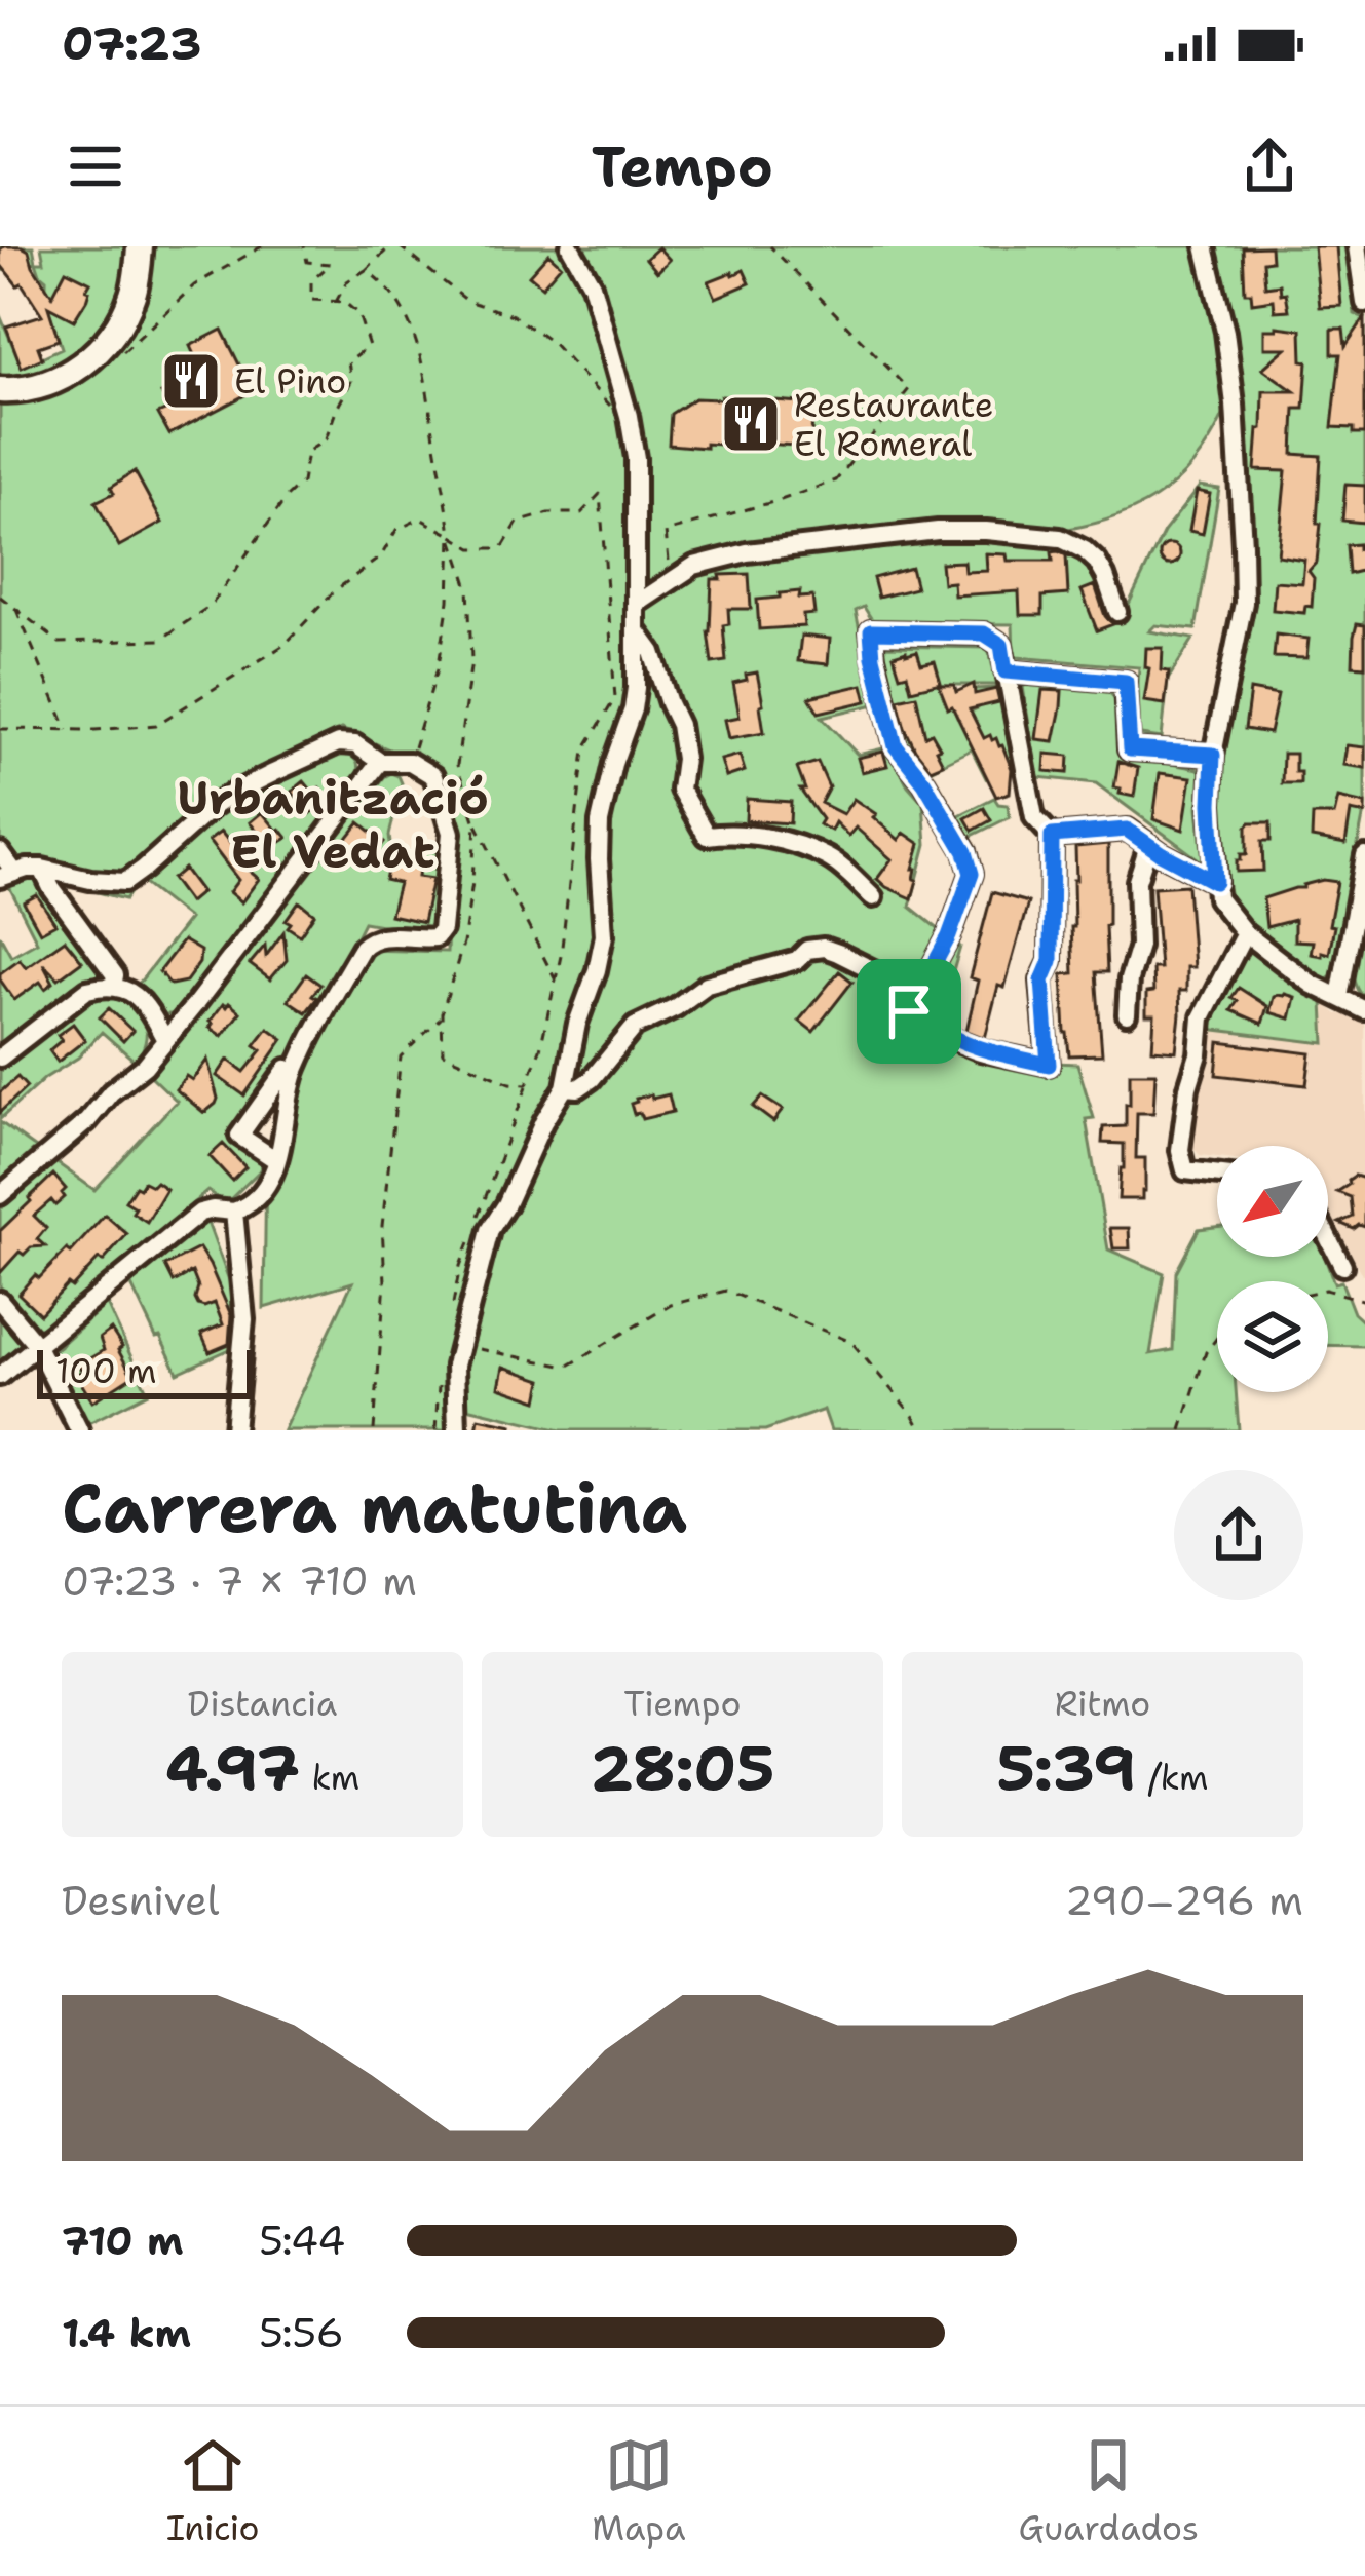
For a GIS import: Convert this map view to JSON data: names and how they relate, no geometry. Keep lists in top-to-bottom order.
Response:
{
  "districts": ["Urbanització El Vedat"],
  "places": {
    "restaurant": ["El Pino", "Restaurante El Romeral"]
  },
  "scale_bar": "100 m",
  "north": "bottom left",
  "page": {
    "status": "07:23",
    "header": "Tempo",
    "scale": "100 m",
    "heading": ["Carrera matutina", "07:23 · 7 × 710 m"],
    "stats": [
      ["Distancia", "4.97 km"],
      ["Tiempo", "28:05"],
      ["Ritmo", "5:39 /km"]
    ],
    "chart": ["Desnivel", "290–296 m"],
    "list": [
      {
        "name": "710 m",
        "note": "5:44"
      },
      {
        "name": "1.4 km",
        "note": "5:56"
      }
    ],
    "tabs": ["Inicio", "Mapa", "Guardados"]
  }
}
